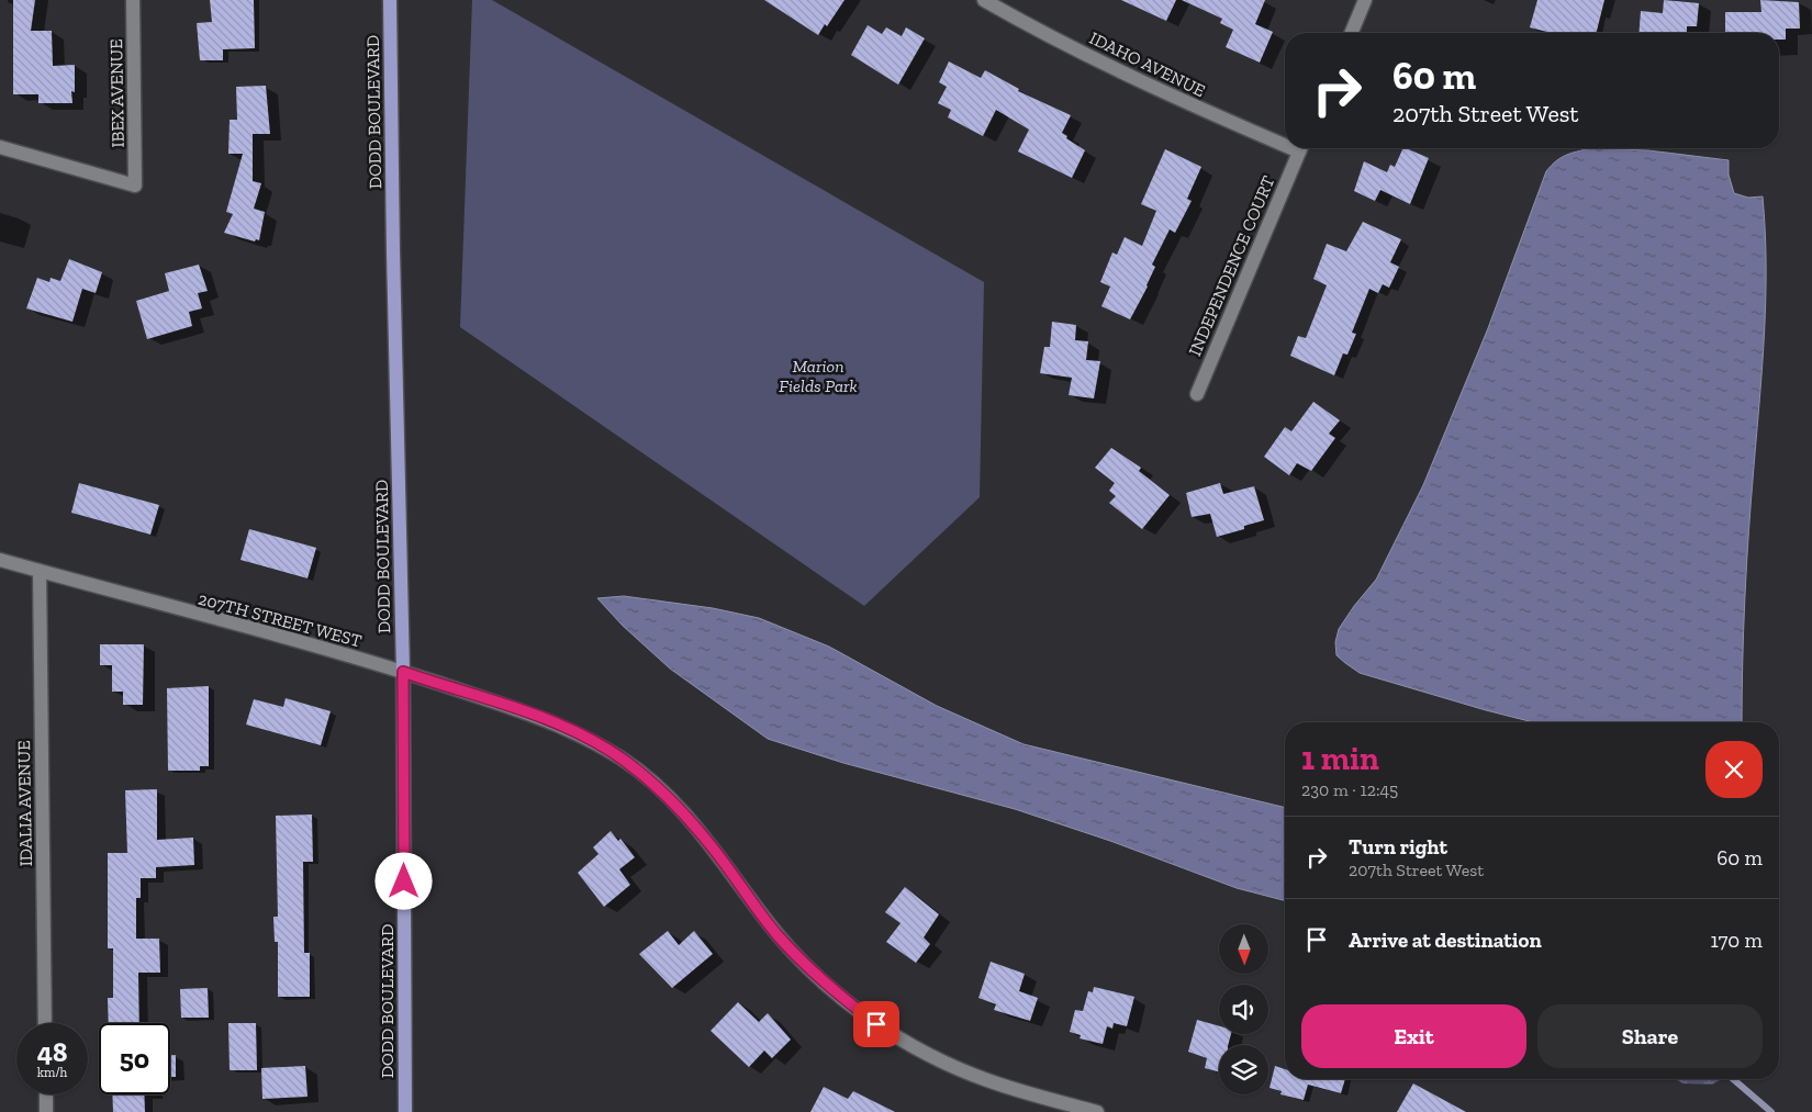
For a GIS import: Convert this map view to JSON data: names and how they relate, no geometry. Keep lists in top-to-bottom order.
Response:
{
  "streets": {
    "main road": ["DODD BOULEVARD"],
    "street": [
      "IDAHO AVENUE",
      "IBEX AVENUE",
      "INDEPENDENCE COURT",
      "207TH STREET WEST",
      "IDALIA AVENUE"
    ]
  },
  "crossings": [
    ["DODD BOULEVARD", "207TH STREET WEST"],
    ["207TH STREET WEST", "IDALIA AVENUE"]
  ],
  "parks": ["Marion Fields Park"],
  "north": "bottom",
  "page": {
    "turn": ["60 m", "207th Street West"],
    "heading": ["1 min", "230 m · 12:45"],
    "list": [
      {
        "name": "Turn right",
        "note": "207th Street West",
        "value": "60 m"
      },
      {
        "name": "Arrive at destination",
        "value": "170 m"
      }
    ],
    "buttons": ["Exit", "Share"],
    "speed": "48 km/h",
    "limit": "50"
  }
}
